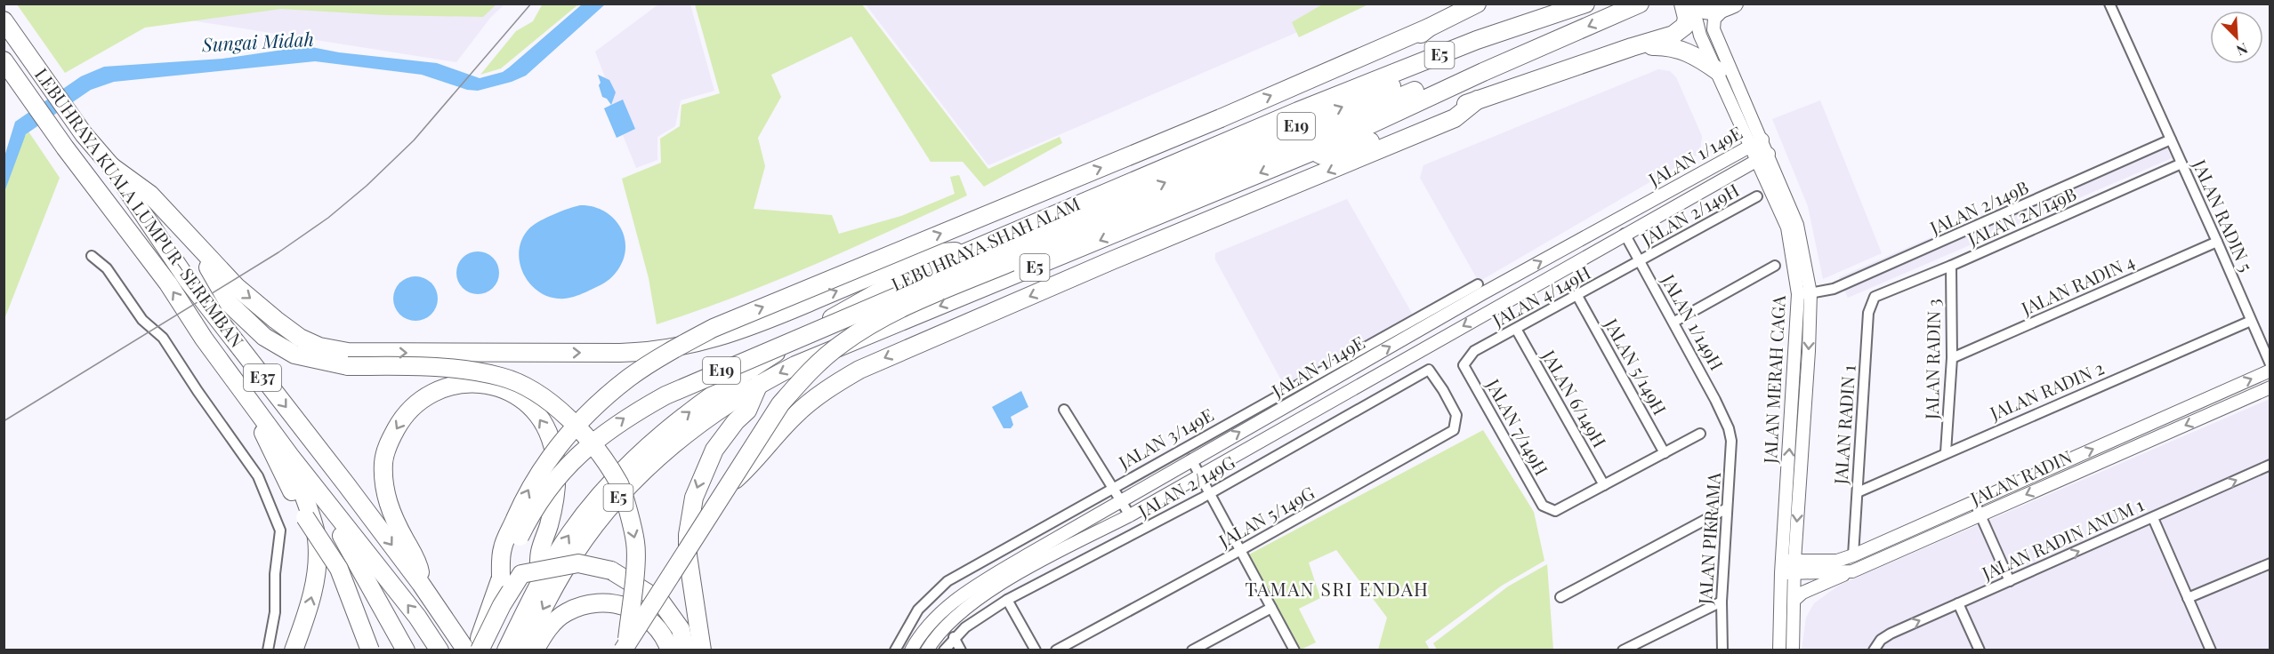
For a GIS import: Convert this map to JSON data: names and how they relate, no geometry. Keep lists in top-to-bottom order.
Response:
{
  "streets": {
    "highway": [
      "E5",
      "E19",
      "LEBUHRAYA KUALA LUMPUR–SEREMBAN",
      "LEBUHRAYA SHAH ALAM",
      "E37"
    ],
    "street": [
      "JALAN 1/149E",
      "JALAN 2/149B",
      "JALAN 2/149H",
      "JALAN RADIN 5",
      "JALAN 2A/149B",
      "JALAN RADIN 4",
      "JALAN 4/149H",
      "JALAN 1/149H",
      "JALAN RADIN 3",
      "JALAN 5/149H",
      "JALAN MERAH CAGA",
      "JALAN RADIN 2",
      "JALAN 6/149H",
      "JALAN RADIN 1",
      "JALAN 7/149H",
      "JALAN 3/149E",
      "JALAN RADIN",
      "JALAN 2/149G",
      "JALAN 5/149G",
      "JALAN PIKRAMA",
      "JALAN RADIN ANUM 1"
    ]
  },
  "crossings": [
    ["E5", "E19"],
    ["E19", "LEBUHRAYA SHAH ALAM"],
    ["JALAN 1/149E", "JALAN 1/149H"],
    ["JALAN 1/149E", "JALAN MERAH CAGA"],
    ["JALAN 2/149B", "JALAN RADIN 5"],
    ["JALAN 2/149B", "JALAN MERAH CAGA"],
    ["JALAN 2/149H", "JALAN 4/149H"],
    ["JALAN 2/149H", "JALAN 1/149H"],
    ["JALAN RADIN 5", "JALAN 2A/149B"],
    ["JALAN RADIN 5", "JALAN RADIN 4"],
    ["JALAN RADIN 5", "JALAN RADIN 2"],
    ["JALAN 2A/149B", "JALAN RADIN 3"],
    ["JALAN 2A/149B", "JALAN RADIN 1"],
    ["JALAN RADIN 4", "JALAN RADIN 3"],
    ["JALAN 4/149H", "JALAN 1/149H"],
    ["JALAN 4/149H", "JALAN 5/149H"],
    ["JALAN 4/149H", "JALAN 6/149H"],
    ["JALAN 4/149H", "JALAN 7/149H"],
    ["JALAN 1/149H", "JALAN PIKRAMA"],
    ["JALAN RADIN 3", "JALAN RADIN 2"],
    ["JALAN MERAH CAGA", "JALAN RADIN"],
    ["JALAN RADIN 2", "JALAN RADIN 1"],
    ["JALAN 6/149H", "JALAN 7/149H"],
    ["JALAN RADIN 1", "JALAN RADIN"],
    ["JALAN 2/149G", "JALAN 5/149G"]
  ],
  "one_way": ["JALAN RADIN ANUM 1"],
  "districts": ["TAMAN SRI ENDAH"],
  "water": ["Sungai Midah"],
  "north": "bottom right"
}
